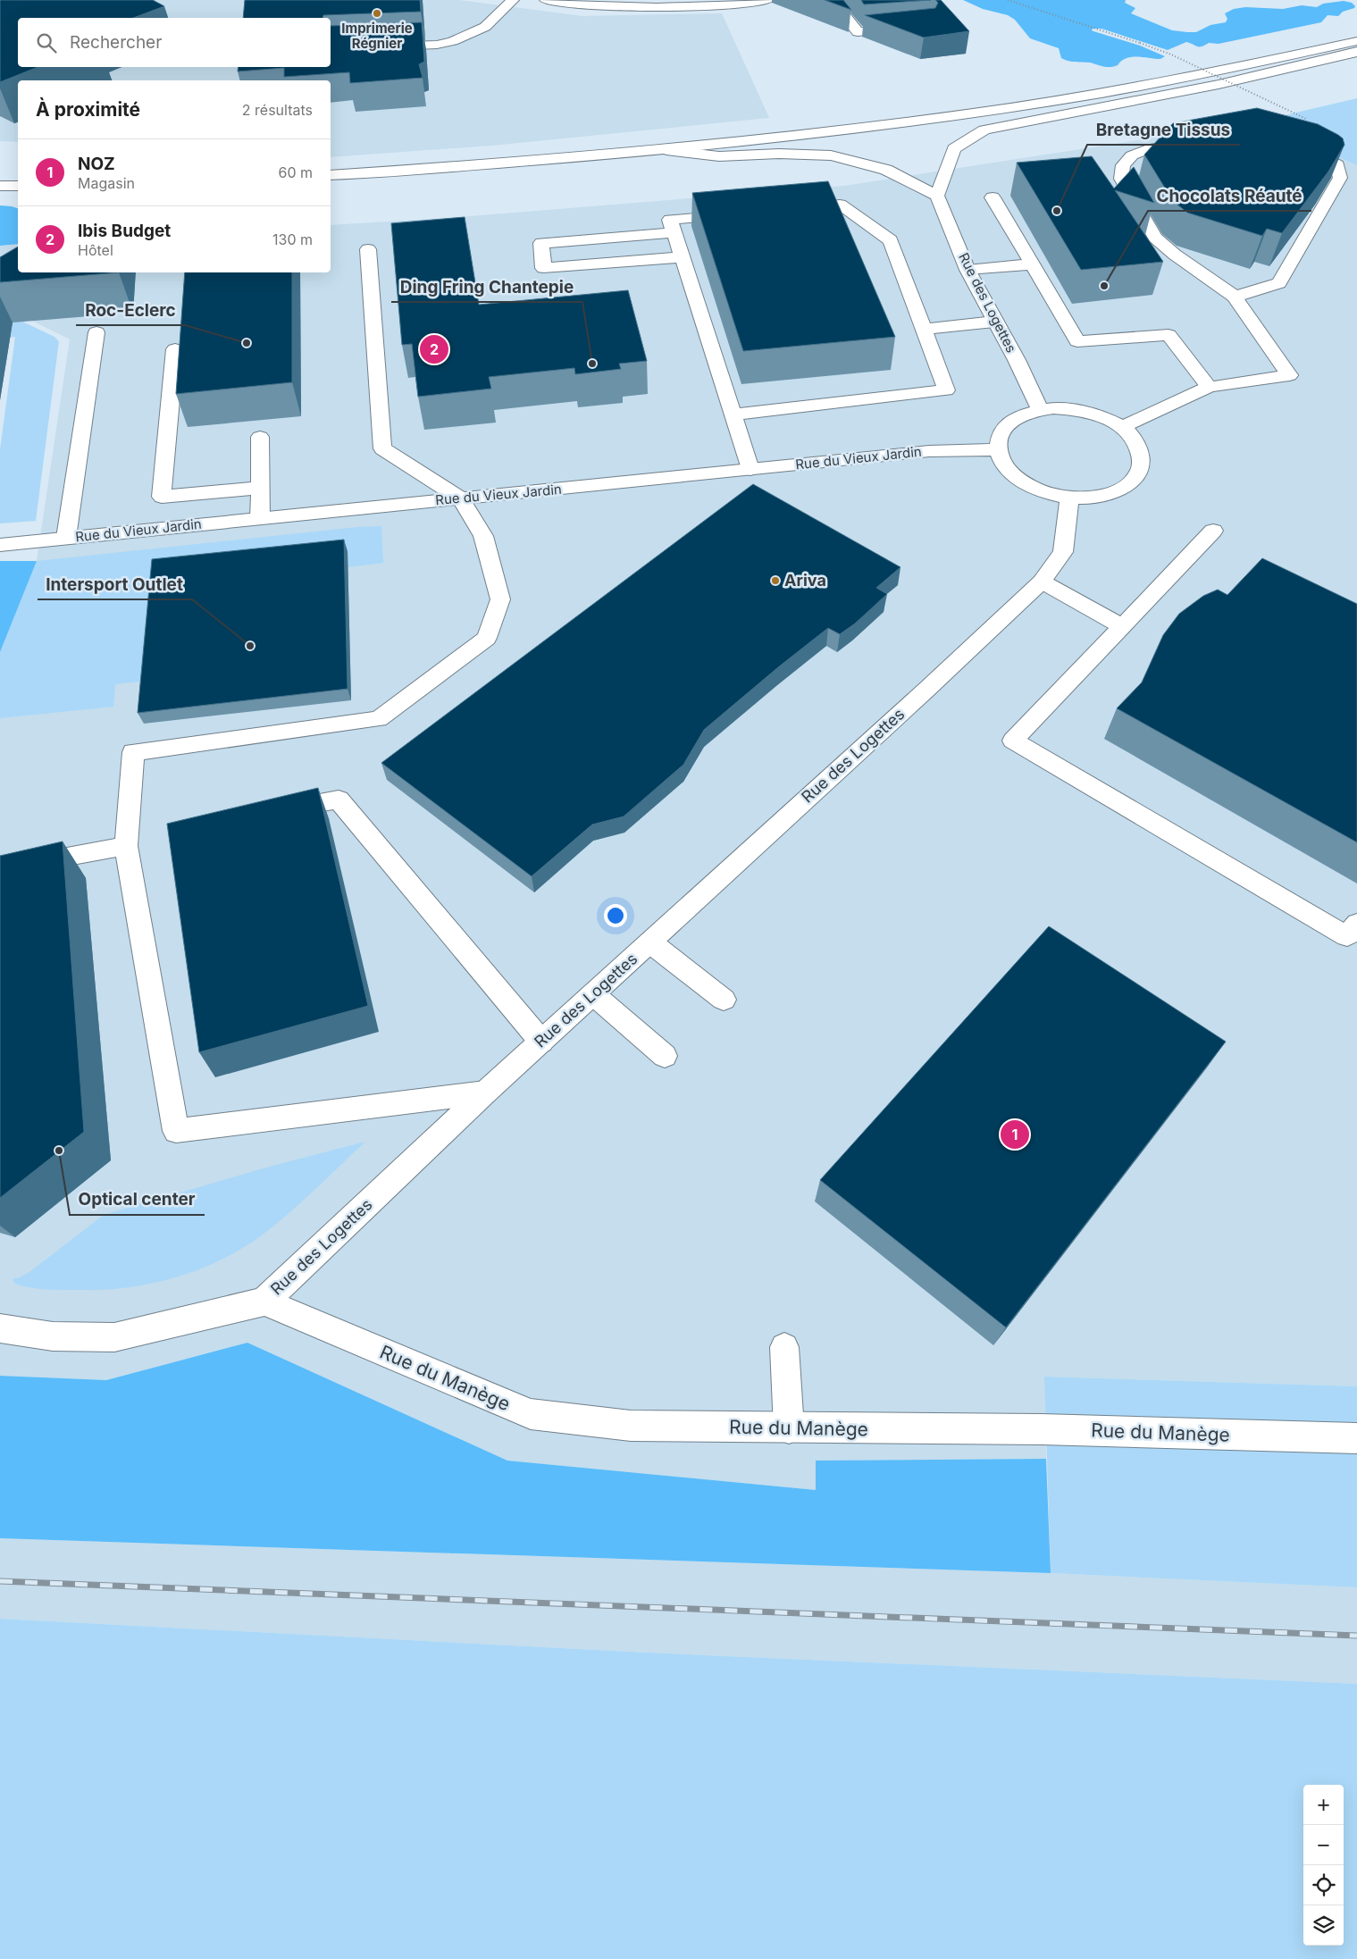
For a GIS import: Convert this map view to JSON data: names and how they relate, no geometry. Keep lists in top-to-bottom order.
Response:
{
  "streets": {
    "street": ["Rue des Logettes", "Rue du Vieux Jardin", "Rue du Manège"]
  },
  "crossings": [
    ["Rue des Logettes", "Rue du Vieux Jardin"],
    ["Rue des Logettes", "Rue du Manège"]
  ],
  "places": [
    "Imprimerie Régnier",
    "Bretagne Tissus",
    "Chocolats Réauté",
    "Roc-Eclerc",
    "Ding Fring Chantepie",
    "Ariva",
    "Intersport Outlet",
    "Optical center"
  ],
  "page": {
    "search": "Rechercher",
    "heading": ["À proximité", "2 résultats"],
    "list": [
      {
        "mark": "1",
        "name": "NOZ",
        "note": "Magasin",
        "value": "60 m"
      },
      {
        "mark": "2",
        "name": "Ibis Budget",
        "note": "Hôtel",
        "value": "130 m"
      }
    ],
    "pins": ["2", "1"],
    "map_buttons": ["+", "−"]
  }
}
